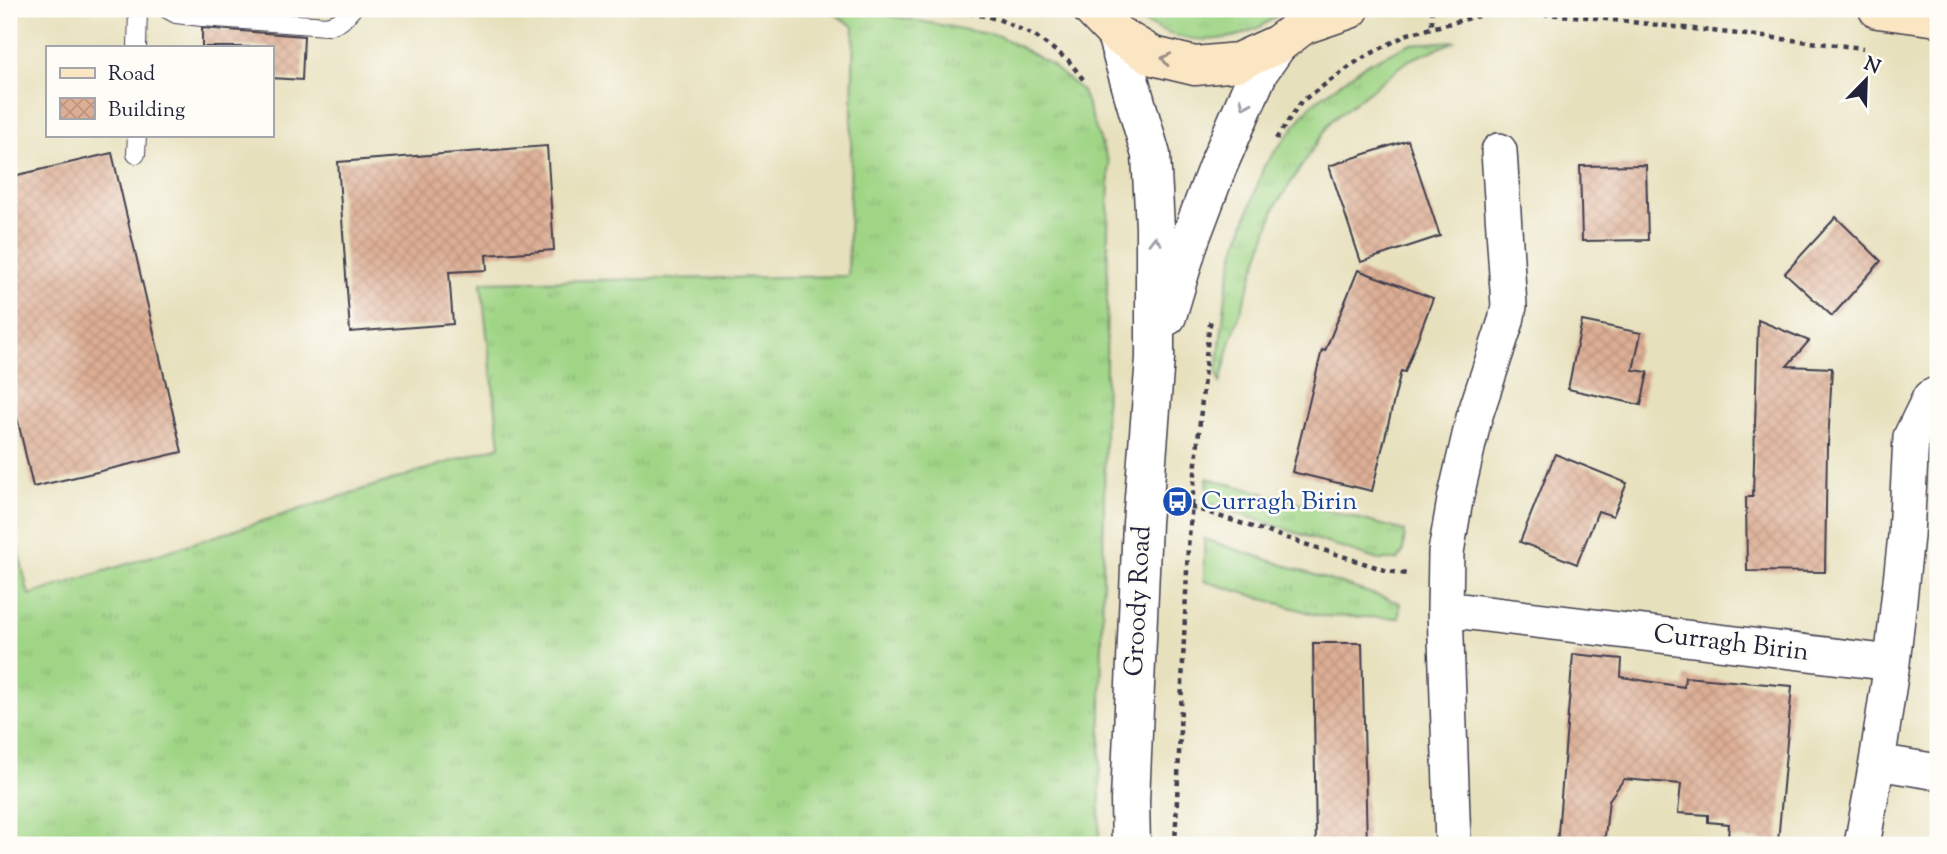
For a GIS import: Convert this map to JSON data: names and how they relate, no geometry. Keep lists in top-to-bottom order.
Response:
{
  "streets": {
    "street": ["Groody Road", "Curragh Birin"]
  },
  "places": {
    "bus stop": ["Curragh Birin"]
  },
  "legend": ["Road", "Building"],
  "north": "top right"
}
